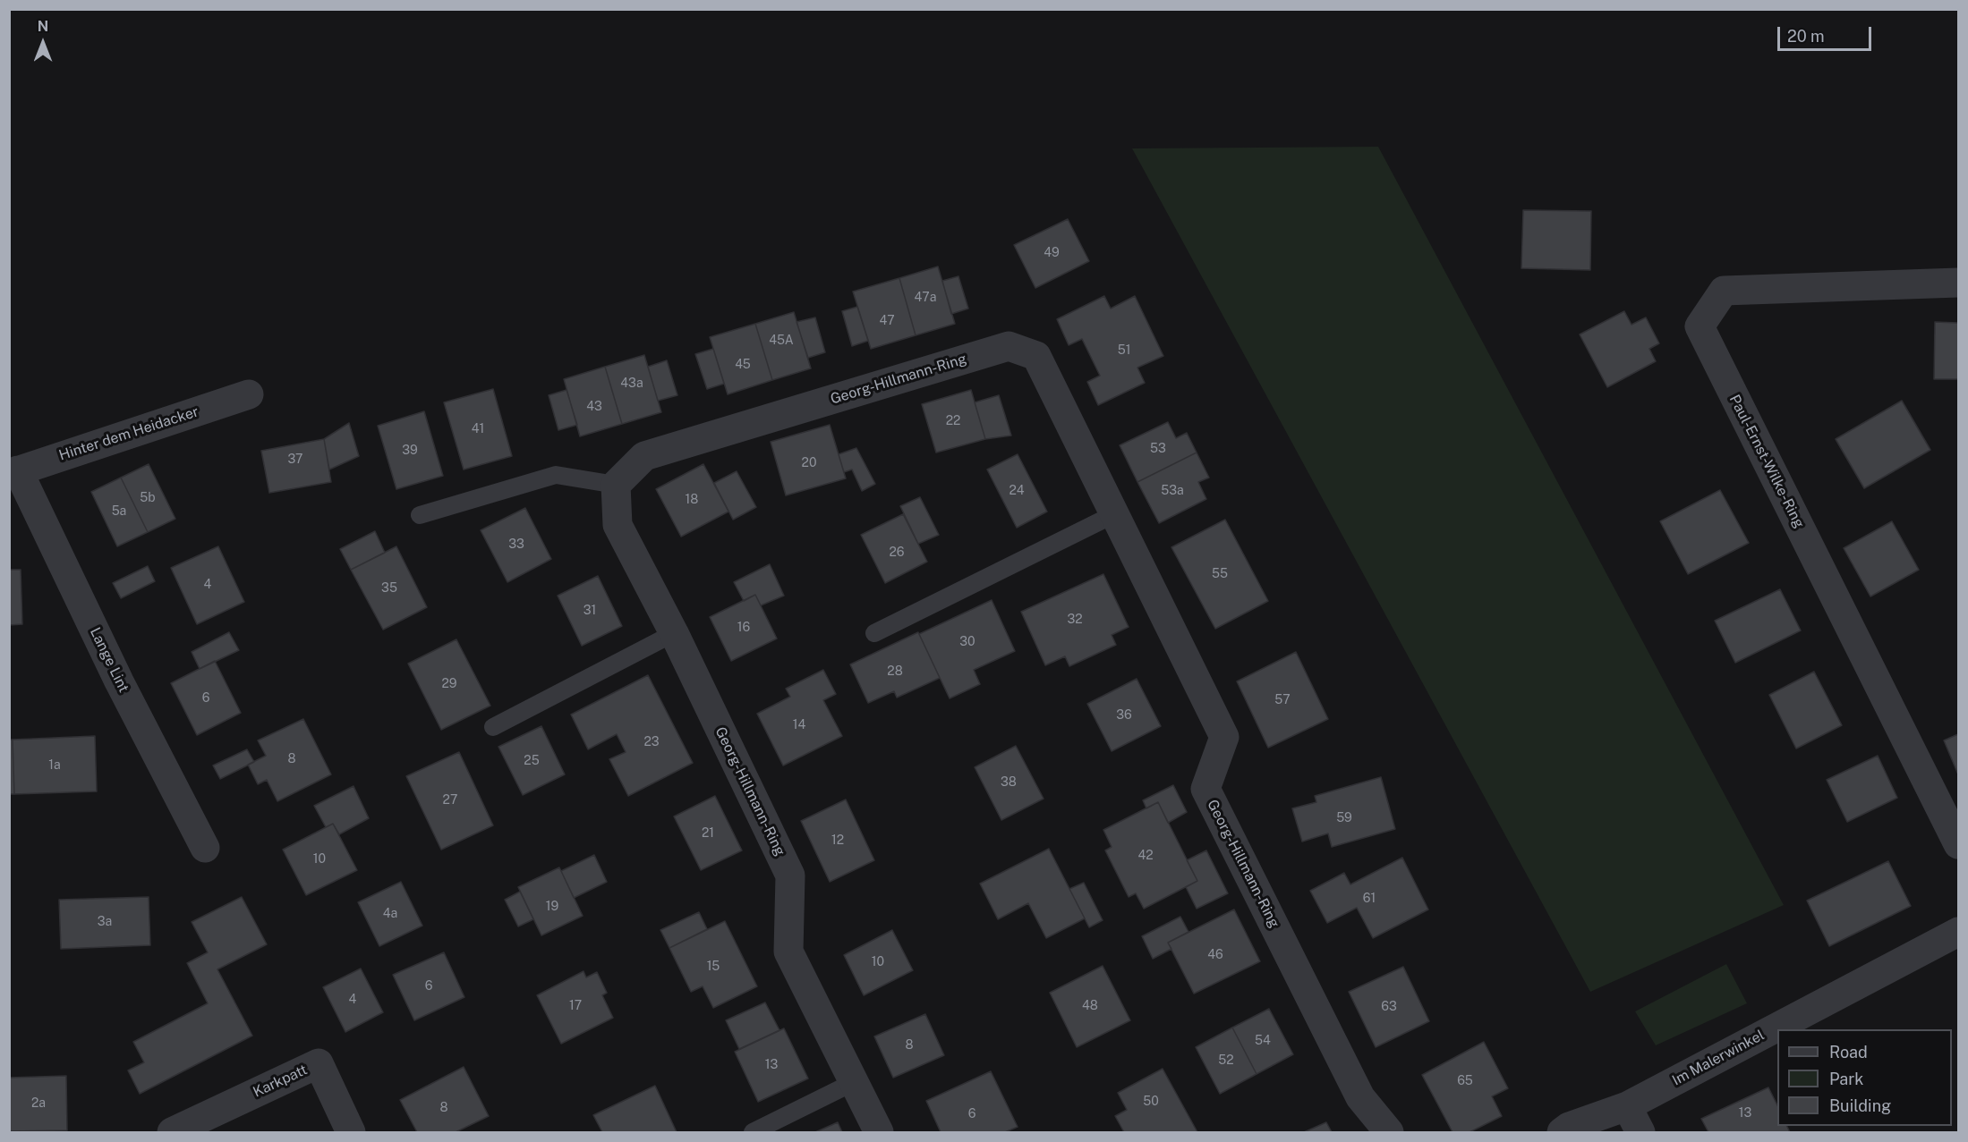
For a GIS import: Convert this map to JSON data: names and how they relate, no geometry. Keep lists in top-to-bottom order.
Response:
{
  "streets": {
    "street": [
      "Georg-Hillmann-Ring",
      "Hinter dem Heidacker",
      "Paul-Ernst-Wilke-Ring",
      "Lange Lint",
      "Im Malerwinkel",
      "Karkpatt"
    ]
  },
  "crossings": [
    ["Hinter dem Heidacker", "Lange Lint"]
  ],
  "house_numbers": [
    "49",
    "47a",
    "47",
    "45A",
    "51",
    "45",
    "43a",
    "43",
    "22",
    "41",
    "53",
    "39",
    "37",
    "20",
    "24",
    "53a",
    "5b",
    "18",
    "5a",
    "33",
    "26",
    "55",
    "4",
    "35",
    "31",
    "32",
    "16",
    "30",
    "28",
    "29",
    "6",
    "57",
    "36",
    "14",
    "23",
    "8",
    "25",
    "1a",
    "38",
    "27",
    "59",
    "21",
    "12",
    "42",
    "10",
    "61",
    "19",
    "4a",
    "3a",
    "46",
    "10",
    "15",
    "6",
    "4",
    "17",
    "48",
    "63",
    "54",
    "8",
    "52",
    "13",
    "65",
    "50",
    "2a",
    "8",
    "13",
    "6"
  ],
  "legend": ["Road", "Park", "Building"],
  "scale_bar": "20 m",
  "north": "top"
}
